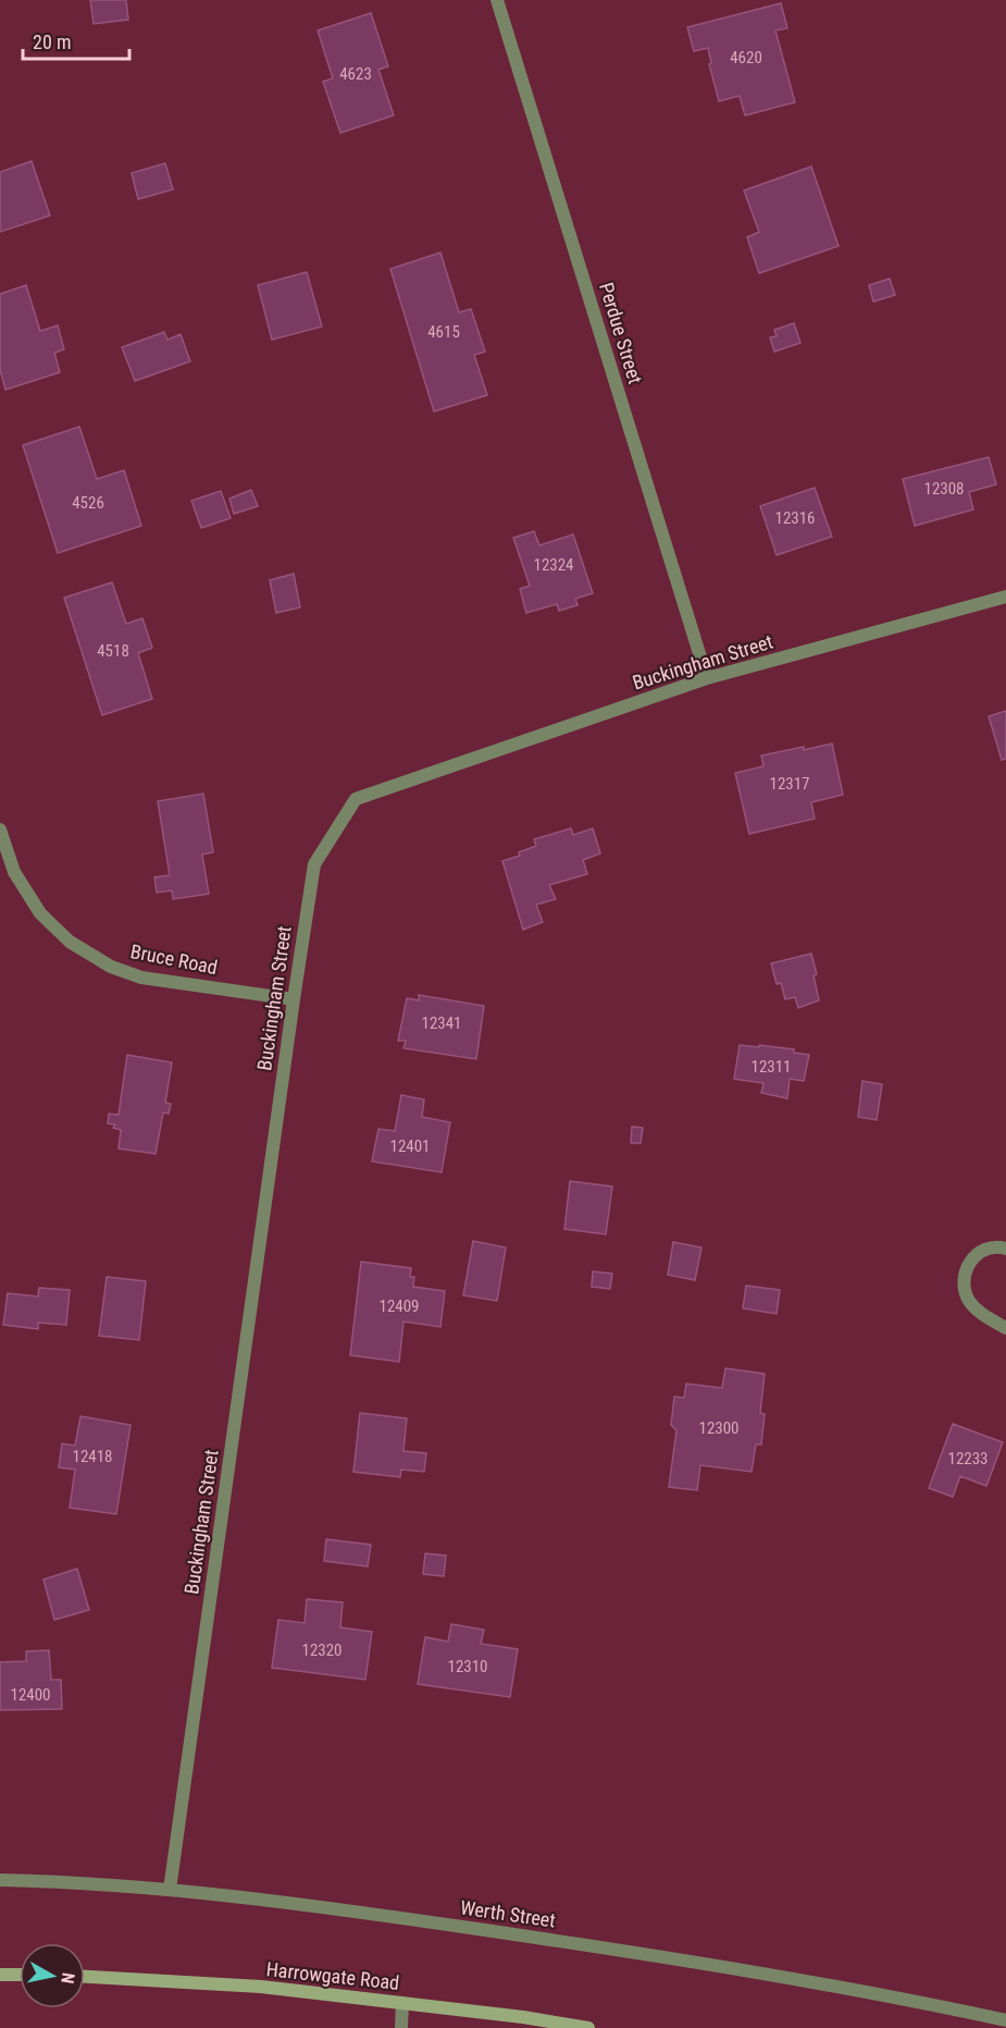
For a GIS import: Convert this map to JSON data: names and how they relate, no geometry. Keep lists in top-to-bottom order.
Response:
{
  "streets": {
    "main road": ["Harrowgate Road"],
    "street": [
      "Perdue Street",
      "Buckingham Street",
      "Bruce Road",
      "Werth Street"
    ]
  },
  "crossings": [
    ["Perdue Street", "Buckingham Street"],
    ["Buckingham Street", "Bruce Road"],
    ["Buckingham Street", "Werth Street"]
  ],
  "house_numbers": [
    "4620",
    "4623",
    "4615",
    "12308",
    "4526",
    "12316",
    "12324",
    "4518",
    "12317",
    "12341",
    "12311",
    "12401",
    "12409",
    "12300",
    "12418",
    "12233",
    "12320",
    "12310",
    "12400"
  ],
  "scale_bar": "20 m",
  "north": "right"
}
